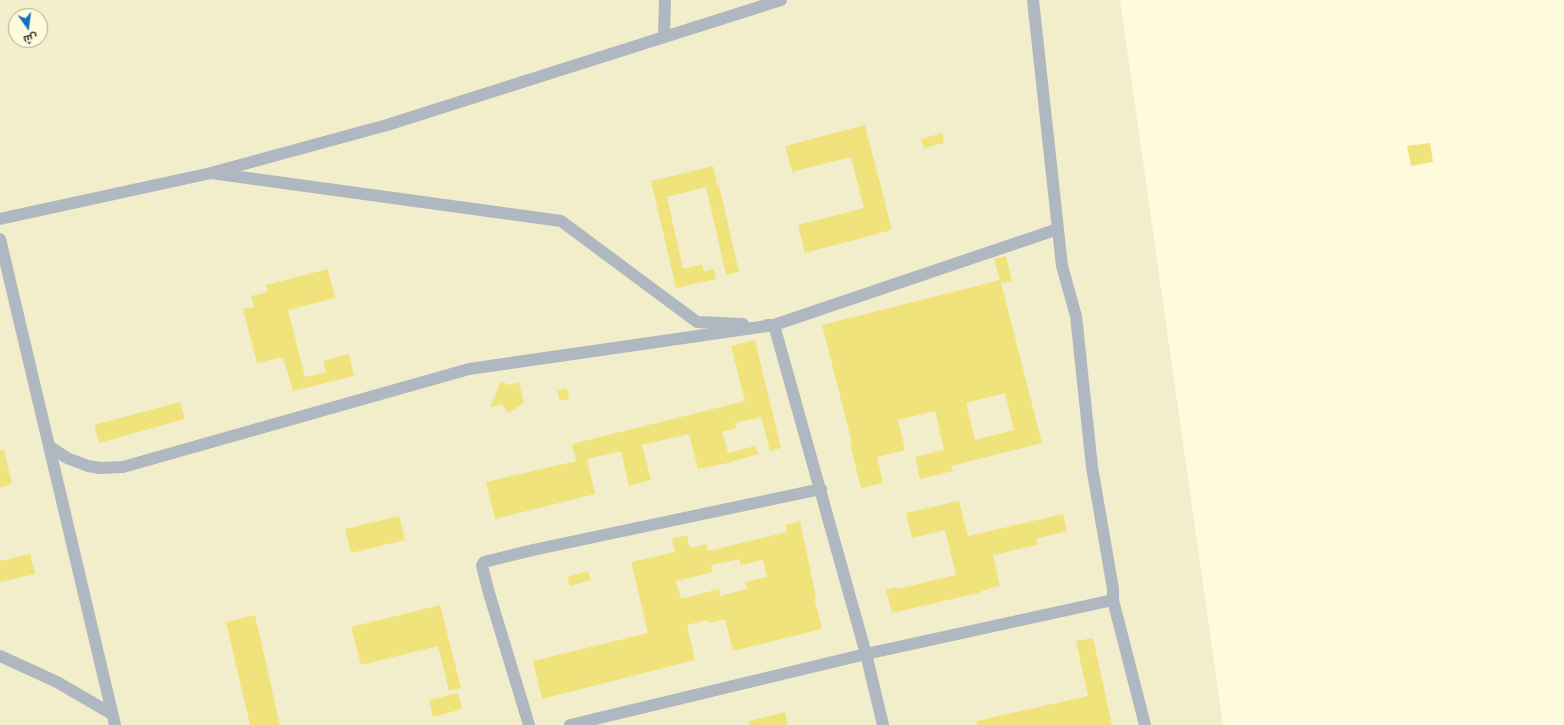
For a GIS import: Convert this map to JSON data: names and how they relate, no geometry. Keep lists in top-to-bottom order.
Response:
{
  "north": "bottom"
}
